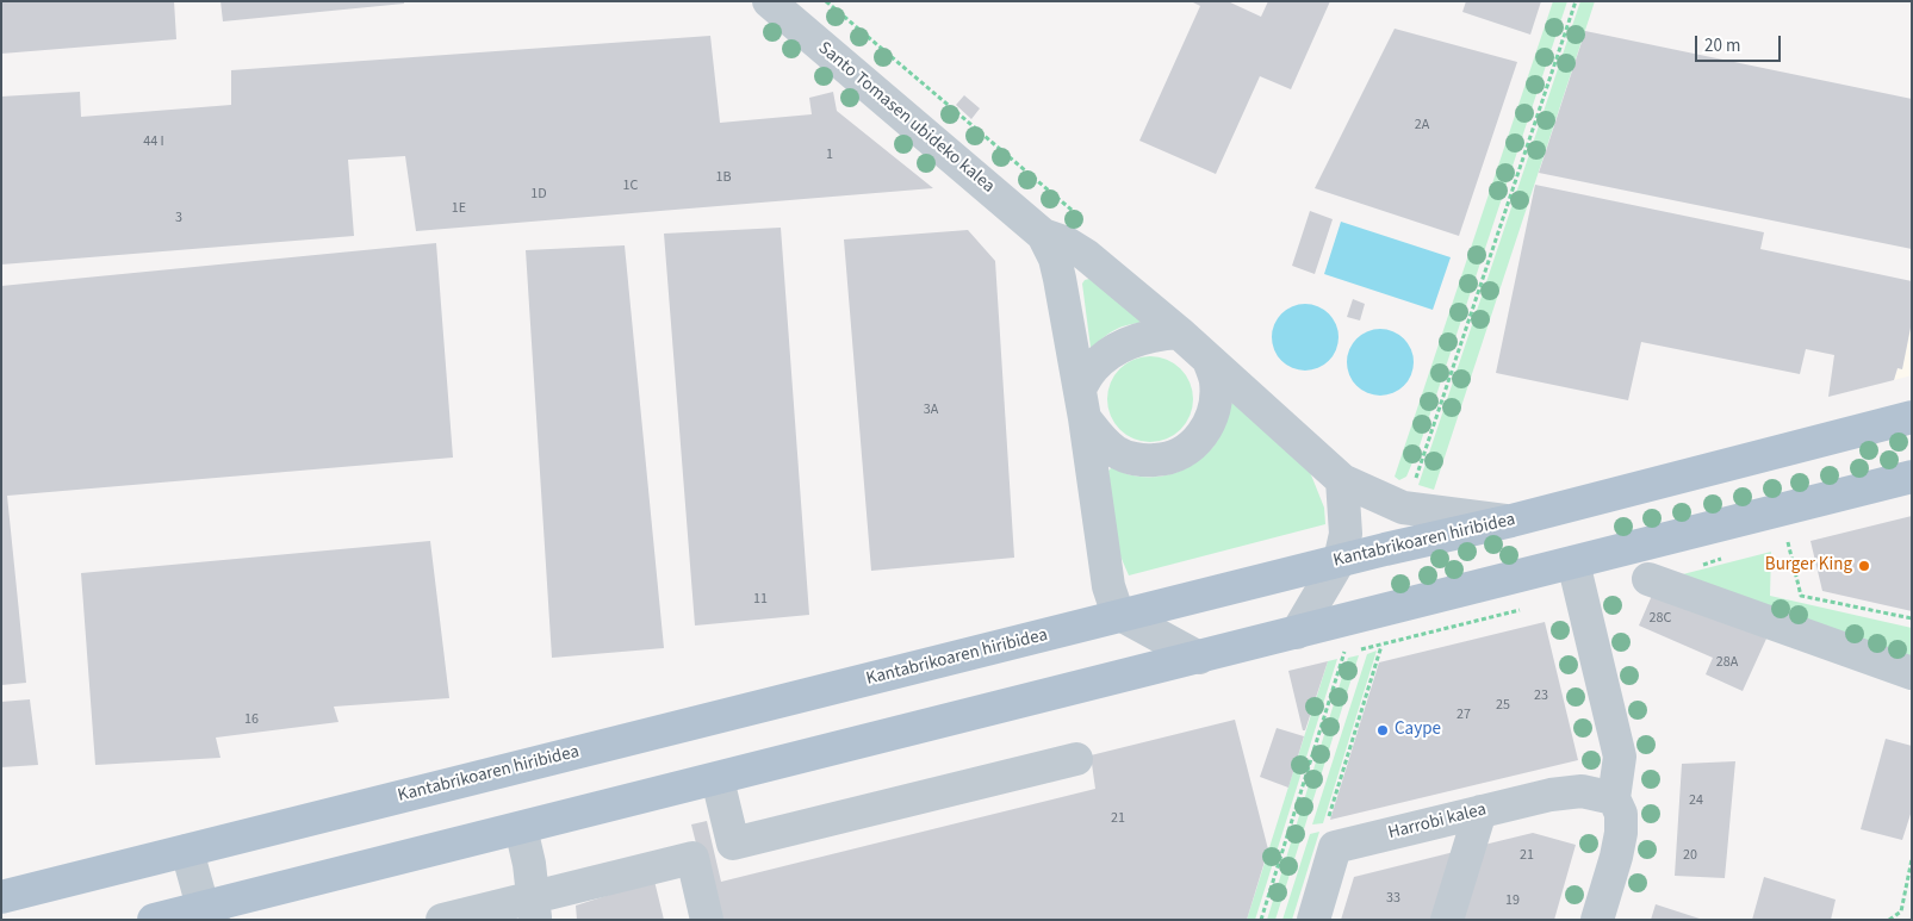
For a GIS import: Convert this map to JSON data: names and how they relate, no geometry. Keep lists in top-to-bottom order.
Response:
{
  "streets": {
    "main road": ["Kantabrikoaren hiribidea"],
    "street": ["Santo Tomasen ubideko kalea", "Harrobi kalea"]
  },
  "crossings": [
    ["Santo Tomasen ubideko kalea", "Kantabrikoaren hiribidea"]
  ],
  "places": ["Burger King", "Caype"],
  "house_numbers": [
    "2A",
    "44 I",
    "1",
    "1B",
    "1C",
    "1D",
    "1E",
    "3",
    "3A",
    "11",
    "28C",
    "28A",
    "23",
    "25",
    "27",
    "16",
    "24",
    "21",
    "21",
    "20",
    "33",
    "19"
  ],
  "scale_bar": "20 m"
}
